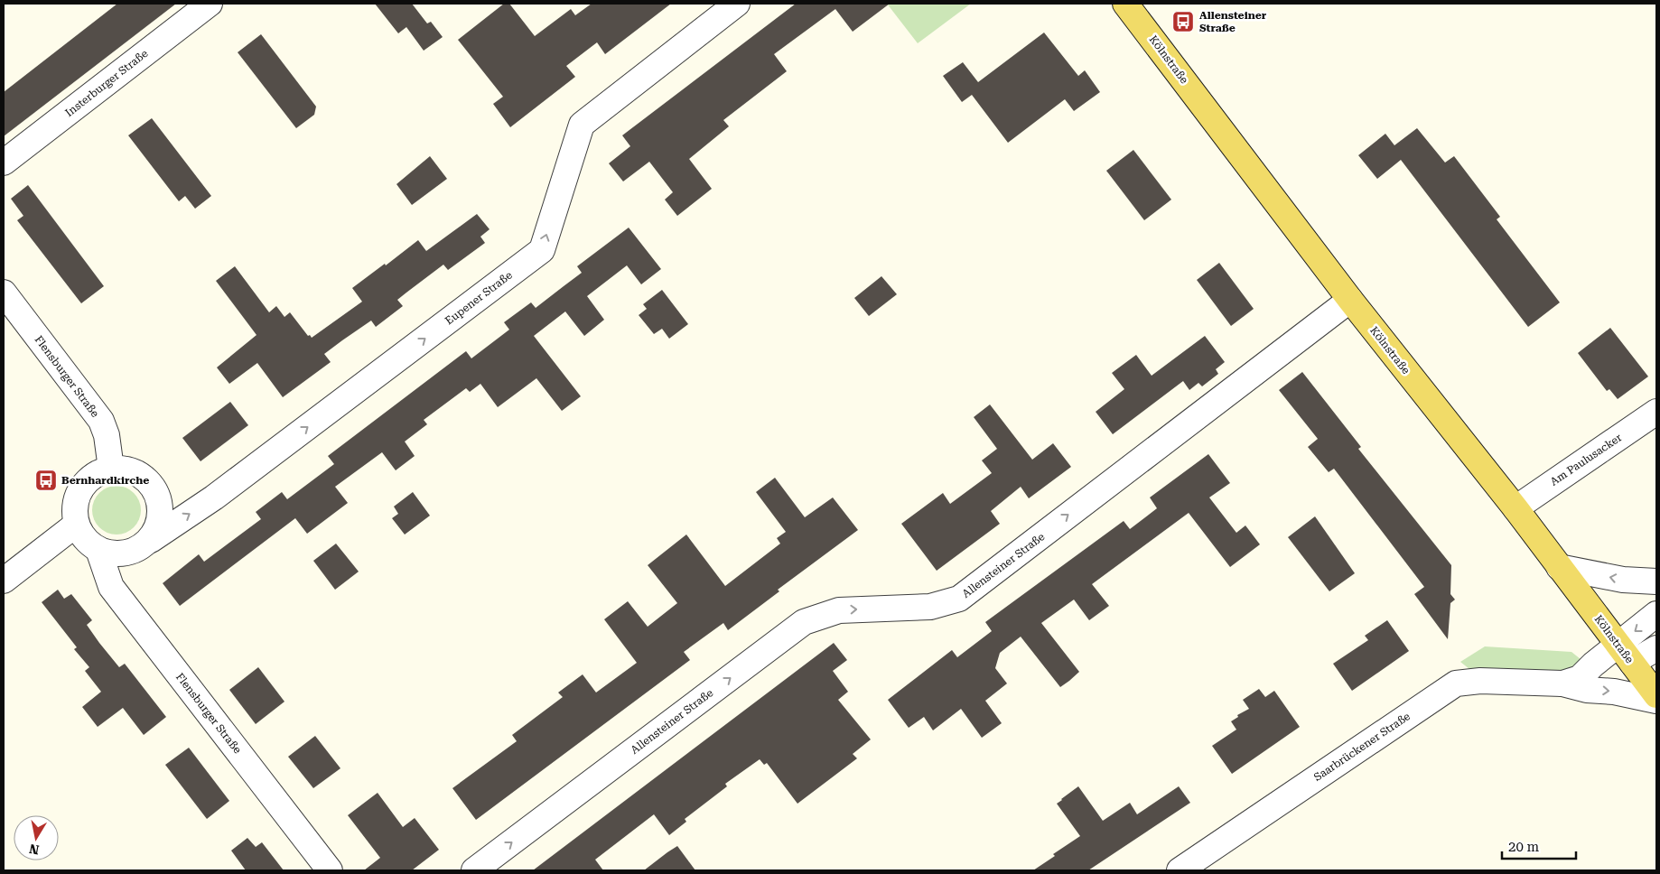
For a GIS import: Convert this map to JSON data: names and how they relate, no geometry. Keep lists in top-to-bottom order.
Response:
{
  "streets": {
    "main road": ["Kölnstraße"],
    "street": [
      "Insterburger Straße",
      "Eupener Straße",
      "Flensburger Straße",
      "Am Paulusacker",
      "Allensteiner Straße",
      "Saarbrückener Straße"
    ]
  },
  "crossings": [
    ["Kölnstraße", "Am Paulusacker"],
    ["Kölnstraße", "Allensteiner Straße"],
    ["Kölnstraße", "Saarbrückener Straße"],
    ["Eupener Straße", "Flensburger Straße"]
  ],
  "one_way": ["Eupener Straße", "Allensteiner Straße"],
  "places": {
    "bus stop": ["Allensteiner Straße", "Bernhardkirche"]
  },
  "scale_bar": "20 m",
  "north": "bottom"
}
